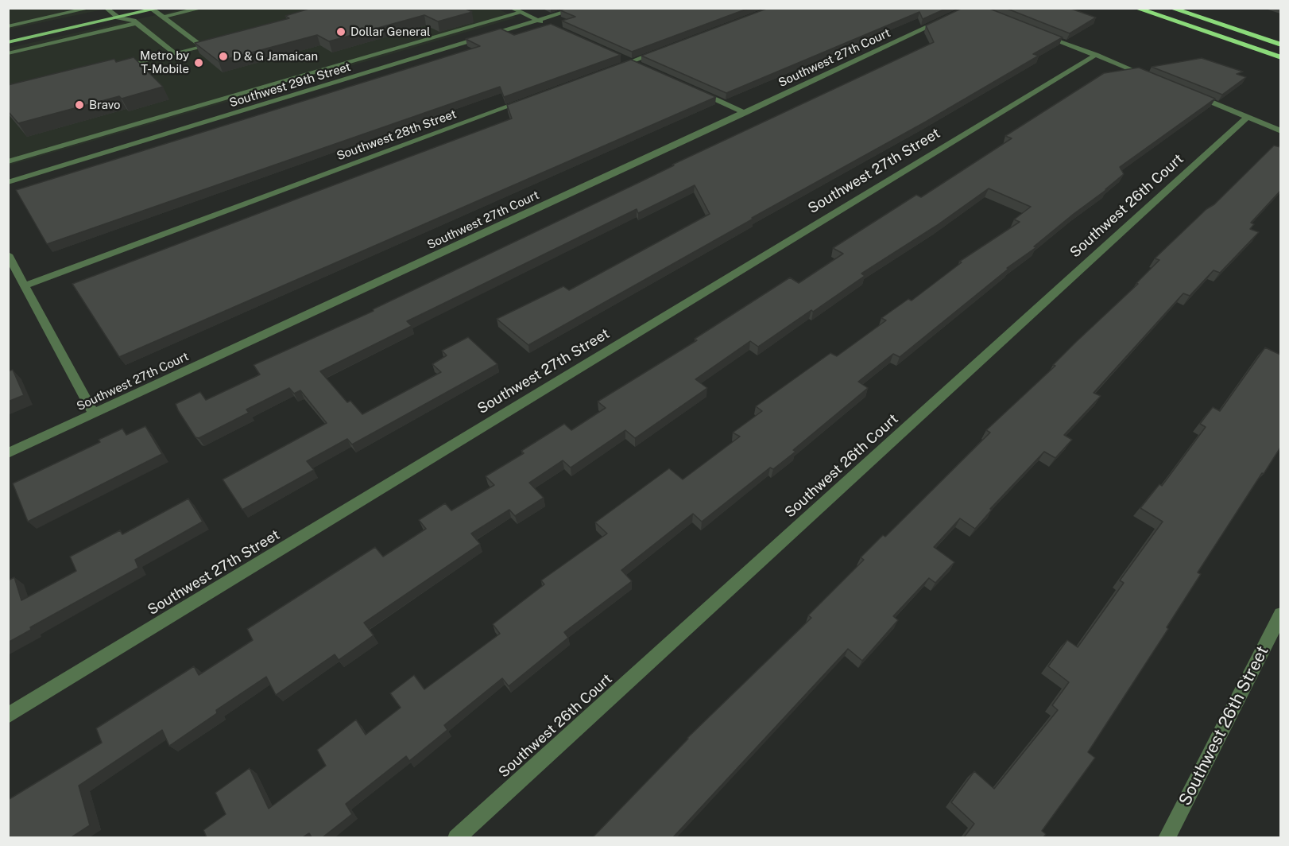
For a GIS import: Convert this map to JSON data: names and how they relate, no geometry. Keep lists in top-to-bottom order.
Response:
{
  "streets": {
    "street": [
      "Southwest 27th Court",
      "Southwest 29th Street",
      "Southwest 28th Street",
      "Southwest 27th Street",
      "Southwest 26th Court",
      "Southwest 26th Street"
    ]
  },
  "places": [
    "Dollar General",
    "D & G Jamaican",
    "Metro by T-Mobile",
    "Bravo"
  ]
}
